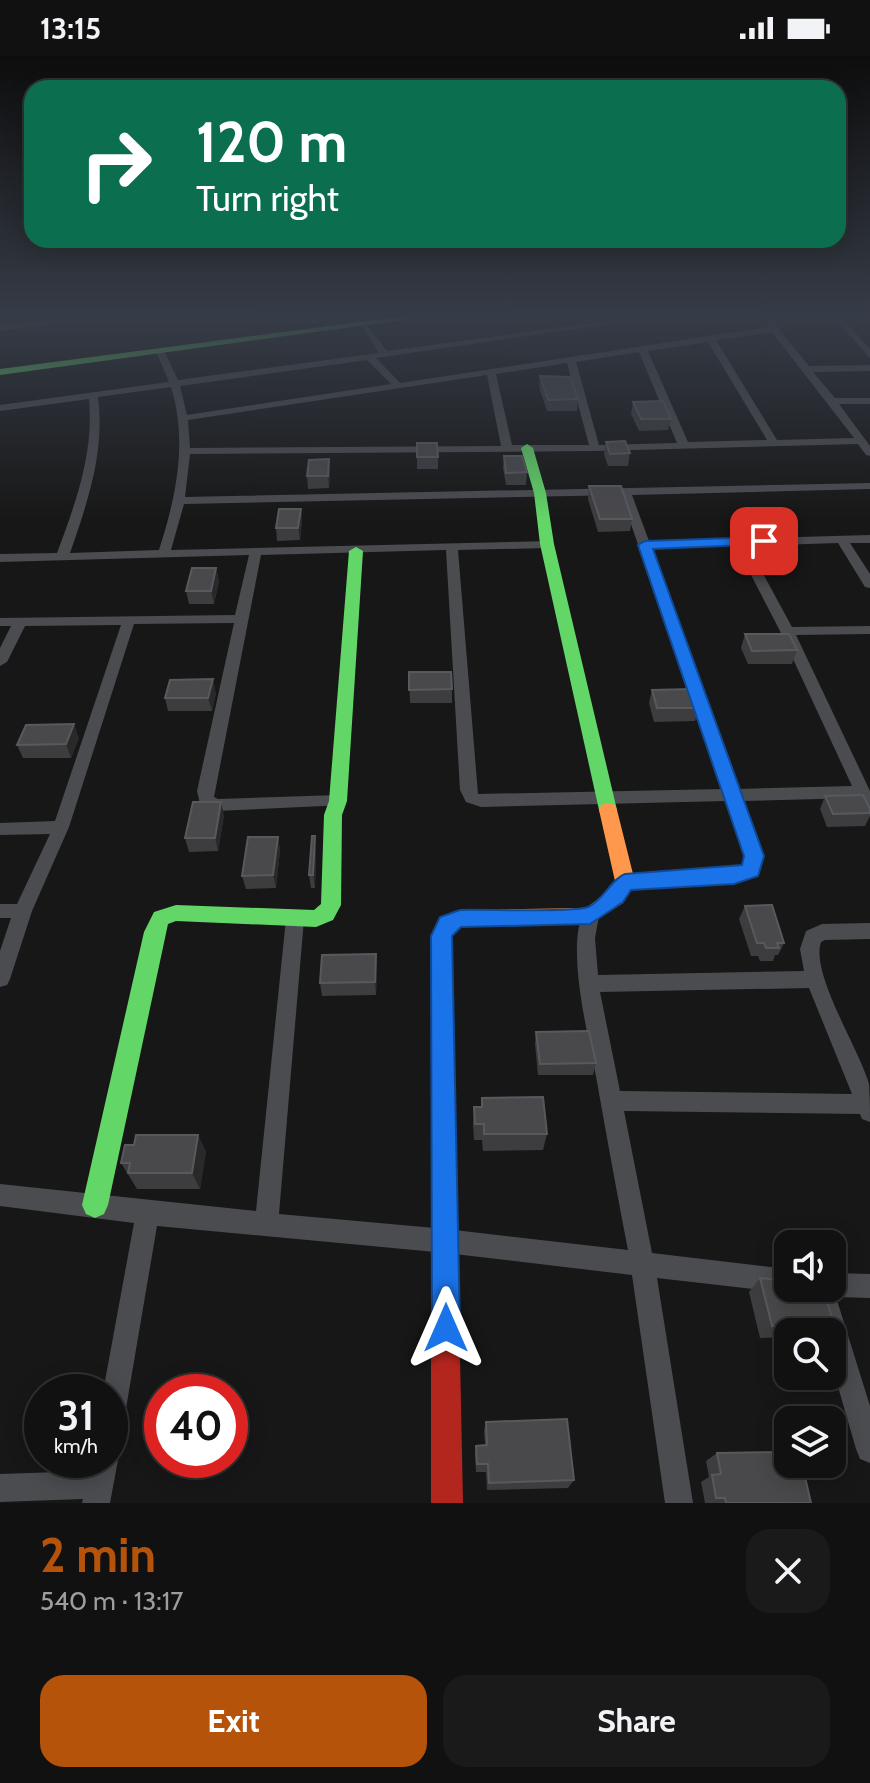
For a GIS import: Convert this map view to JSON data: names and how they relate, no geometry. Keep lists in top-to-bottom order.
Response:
{
  "page": {
    "status": "13:15",
    "turn": ["120 m", "Turn right"],
    "speed": "31 km/h",
    "limit": "40",
    "heading": ["2 min", "540 m · 13:17"],
    "buttons": ["Exit", "Share"]
  }
}
